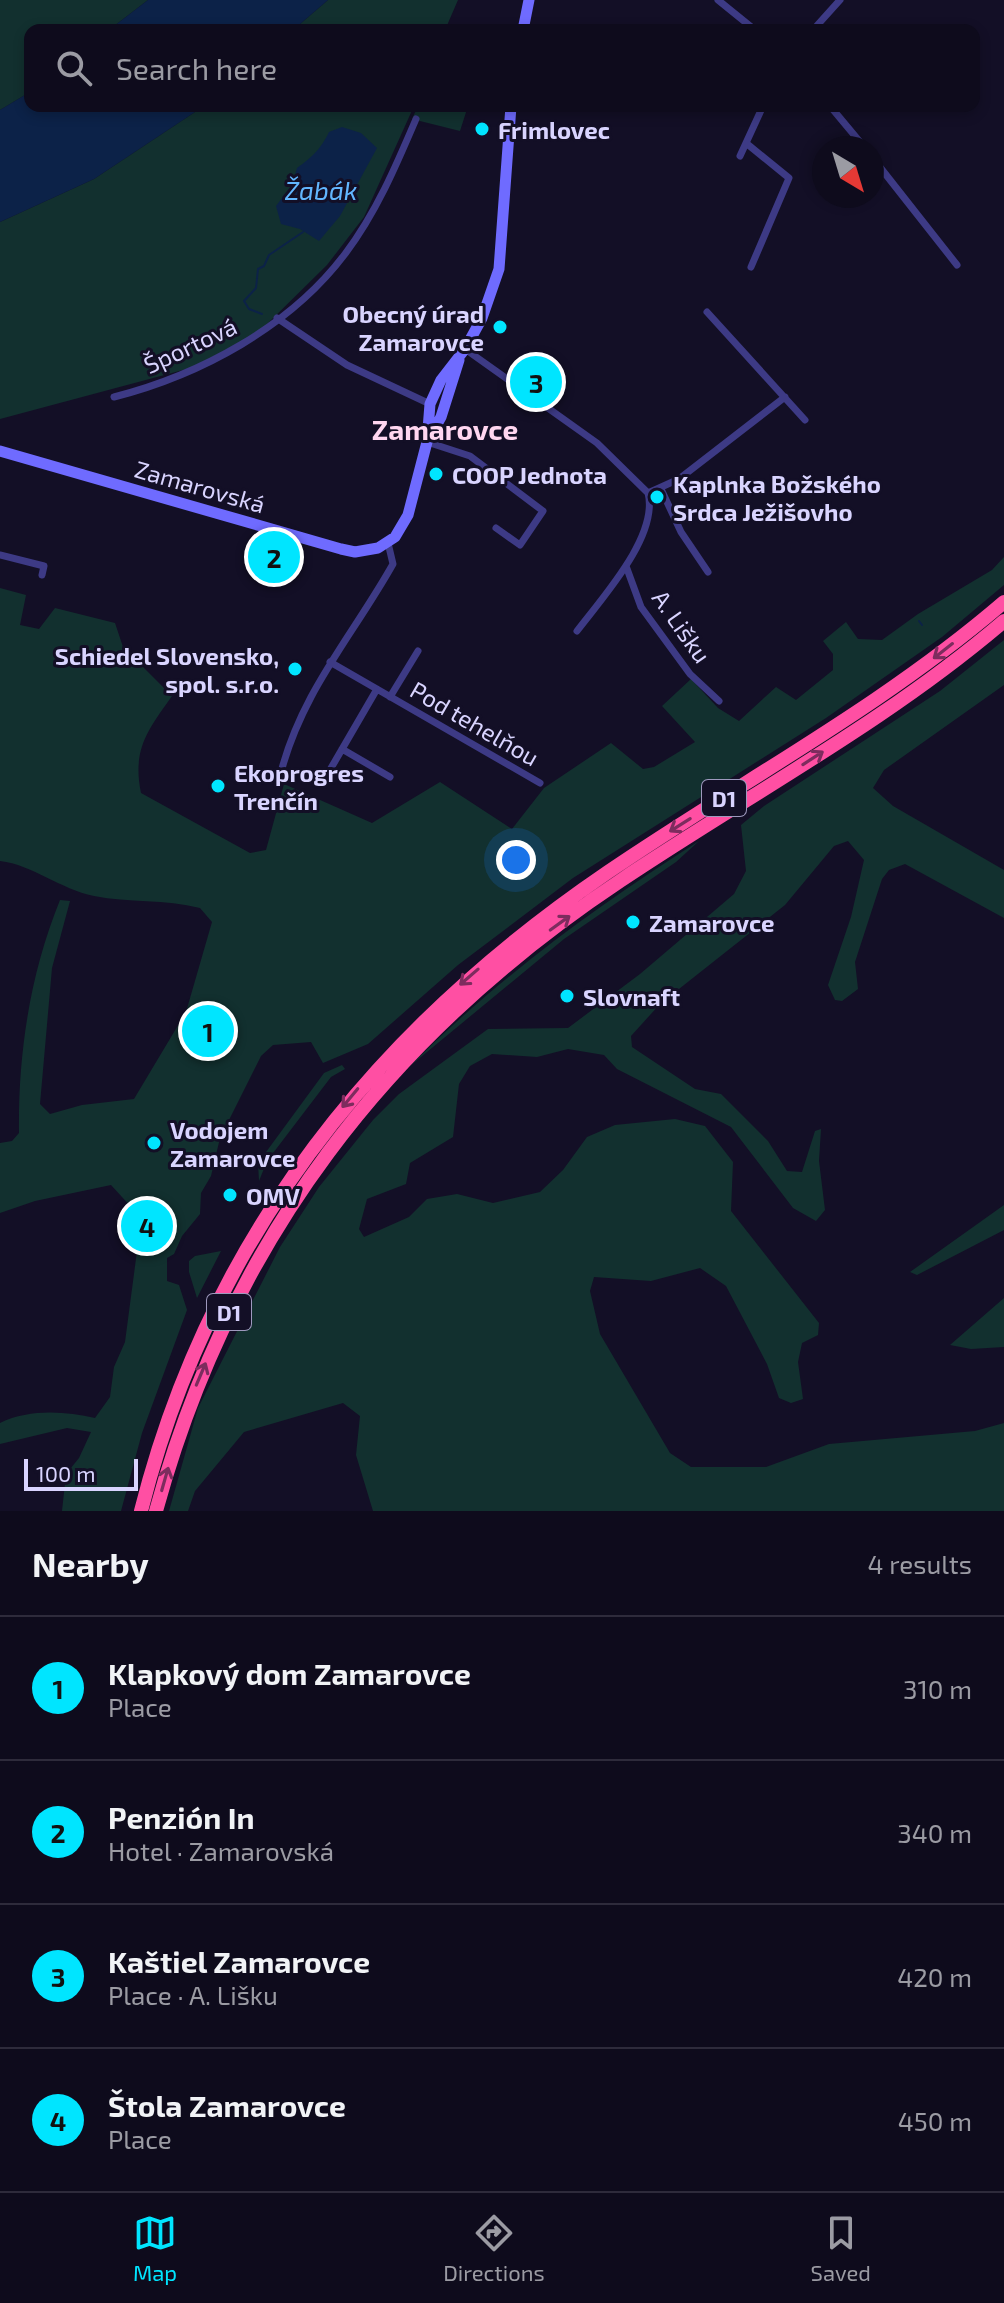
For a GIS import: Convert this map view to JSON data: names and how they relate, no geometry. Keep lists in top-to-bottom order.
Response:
{
  "streets": {
    "highway": ["D1"],
    "main road": ["Zamarovská"],
    "street": ["Športová", "A. Lišku", "Pod tehelňou"]
  },
  "districts": ["Zamarovce"],
  "water": ["Žabák"],
  "places": [
    "Frimlovec",
    "Obecný úrad Zamarovce",
    "COOP Jednota",
    "Kaplnka Božského Srdca Ježišovho",
    "Schiedel Slovensko, spol. s.r.o.",
    "Ekoprogres Trenčín",
    "Zamarovce",
    "Slovnaft",
    "Vodojem Zamarovce",
    "OMV"
  ],
  "scale_bar": "100 m",
  "north": "bottom right",
  "page": {
    "search": "Search here",
    "pins": [
      "3",
      "2",
      "1",
      "4"
    ],
    "scale": "100 m",
    "heading": ["Nearby", "4 results"],
    "list": [
      {
        "mark": "1",
        "name": "Klapkový dom Zamarovce",
        "note": "Place",
        "value": "310 m"
      },
      {
        "mark": "2",
        "name": "Penzión In",
        "note": "Hotel · Zamarovská",
        "value": "340 m"
      },
      {
        "mark": "3",
        "name": "Kaštiel Zamarovce",
        "note": "Place · A. Lišku",
        "value": "420 m"
      },
      {
        "mark": "4",
        "name": "Štola Zamarovce",
        "note": "Place",
        "value": "450 m"
      }
    ],
    "nav": ["Map", "Directions", "Saved"]
  }
}
